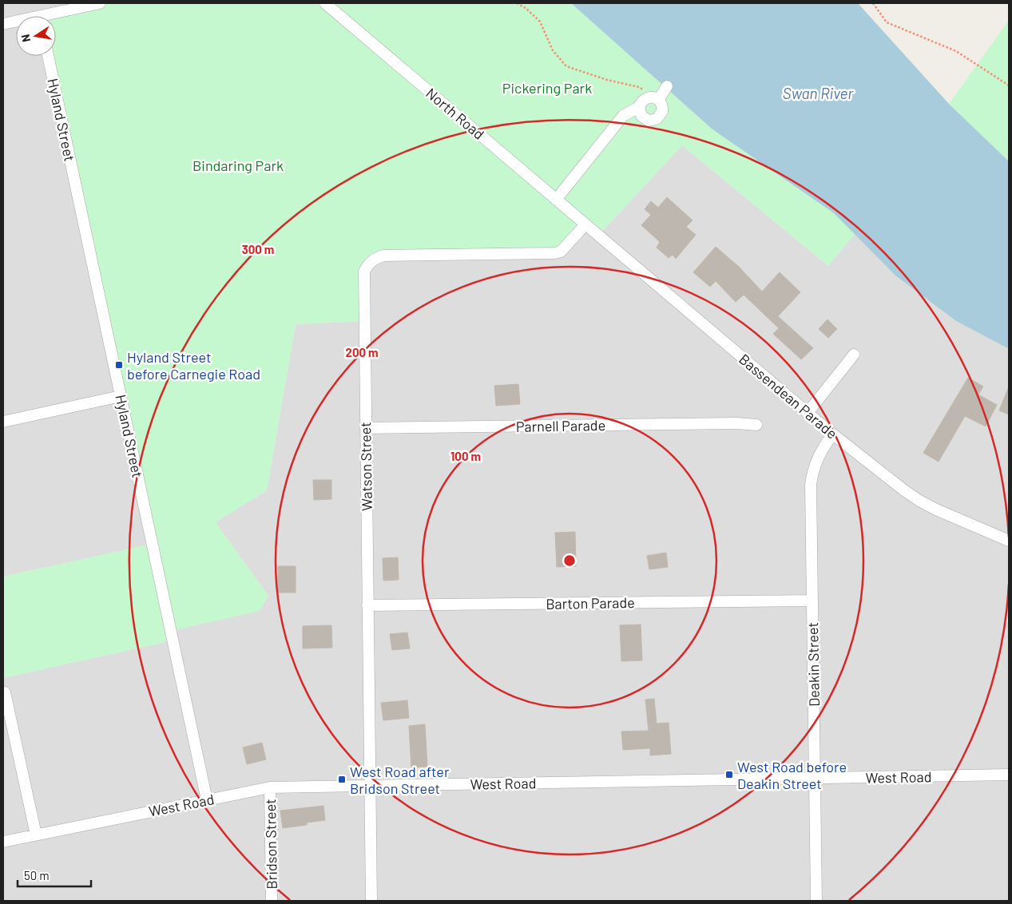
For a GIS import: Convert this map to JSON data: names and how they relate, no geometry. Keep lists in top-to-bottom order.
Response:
{
  "streets": {
    "street": [
      "North Road",
      "Hyland Street",
      "Bassendean Parade",
      "Parnell Parade",
      "Watson Street",
      "Barton Parade",
      "Deakin Street",
      "West Road",
      "Bridson Street"
    ]
  },
  "crossings": [
    ["North Road", "Bassendean Parade"],
    ["North Road", "Watson Street"],
    ["Hyland Street", "West Road"],
    ["Bassendean Parade", "Watson Street"],
    ["Bassendean Parade", "Deakin Street"],
    ["Parnell Parade", "Watson Street"],
    ["Watson Street", "Barton Parade"],
    ["Watson Street", "West Road"],
    ["Barton Parade", "Deakin Street"],
    ["Deakin Street", "West Road"],
    ["West Road", "Bridson Street"]
  ],
  "water": ["Swan River"],
  "parks": ["Pickering Park", "Bindaring Park"],
  "places": {
    "transit": ["Hyland Street before Carnegie Road", "West Road before Deakin Street", "West Road after Bridson Street"]
  },
  "scale_bar": "50 m",
  "north": "left",
  "rings": ["300 m", "200 m", "100 m"]
}
